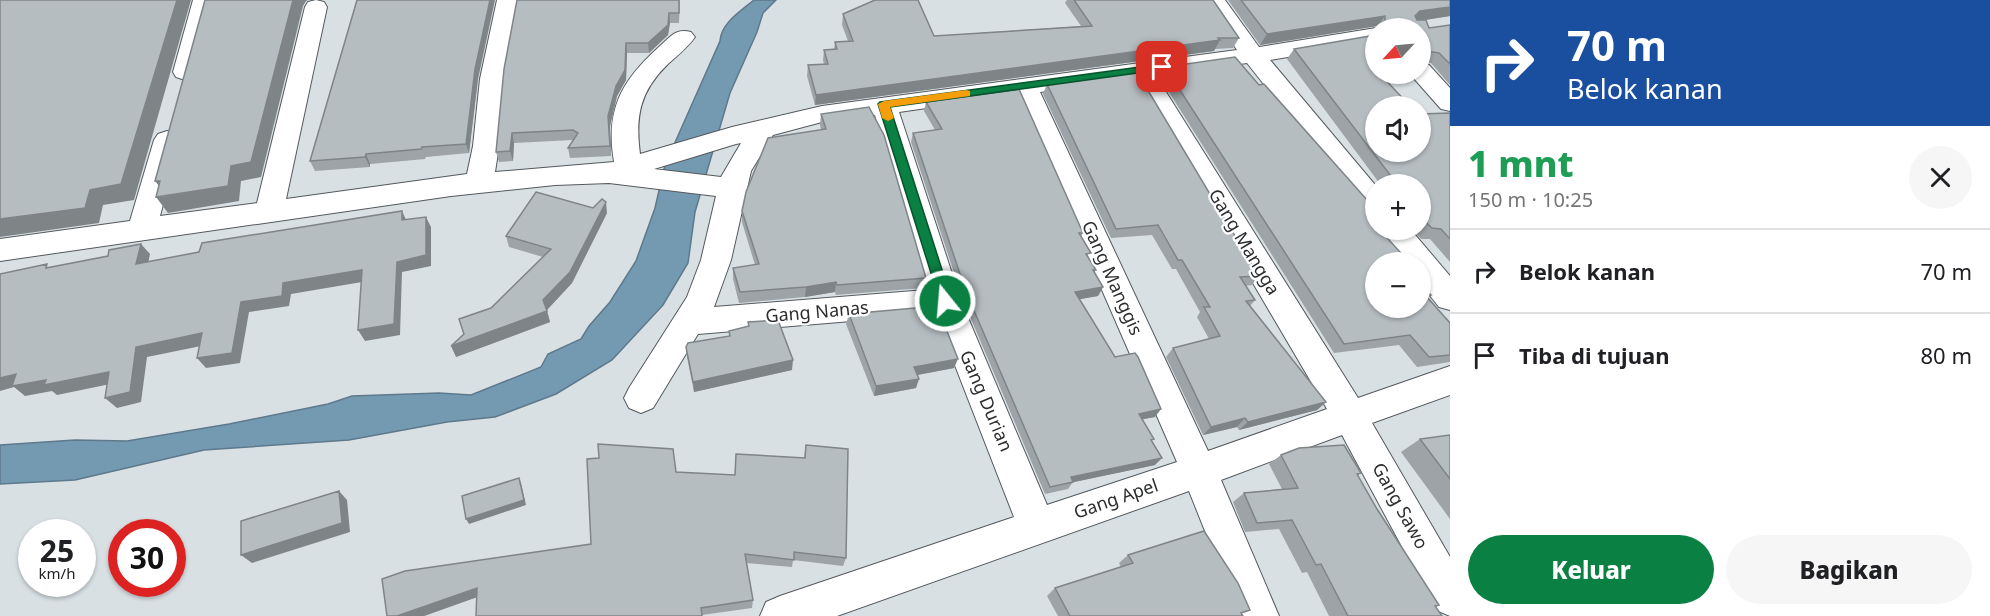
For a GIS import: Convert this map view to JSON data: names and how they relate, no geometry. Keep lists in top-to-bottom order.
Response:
{
  "streets": {
    "street": [
      "Gang Mangga",
      "Gang Manggis",
      "Gang Nanas",
      "Gang Durian",
      "Gang Apel",
      "Gang Sawo"
    ]
  },
  "crossings": [
    ["Gang Mangga", "Gang Apel"],
    ["Gang Mangga", "Gang Sawo"],
    ["Gang Manggis", "Gang Apel"],
    ["Gang Nanas", "Gang Durian"],
    ["Gang Durian", "Gang Apel"],
    ["Gang Apel", "Gang Sawo"]
  ],
  "north": "bottom left",
  "page": {
    "turn": ["70 m", "Belok kanan"],
    "map_buttons": ["+", "−"],
    "heading": ["1 mnt", "150 m · 10:25"],
    "list": [
      {
        "name": "Belok kanan",
        "value": "70 m"
      },
      {
        "name": "Tiba di tujuan",
        "value": "80 m"
      }
    ],
    "speed": "25 km/h",
    "limit": "30",
    "buttons": ["Keluar", "Bagikan"]
  }
}
